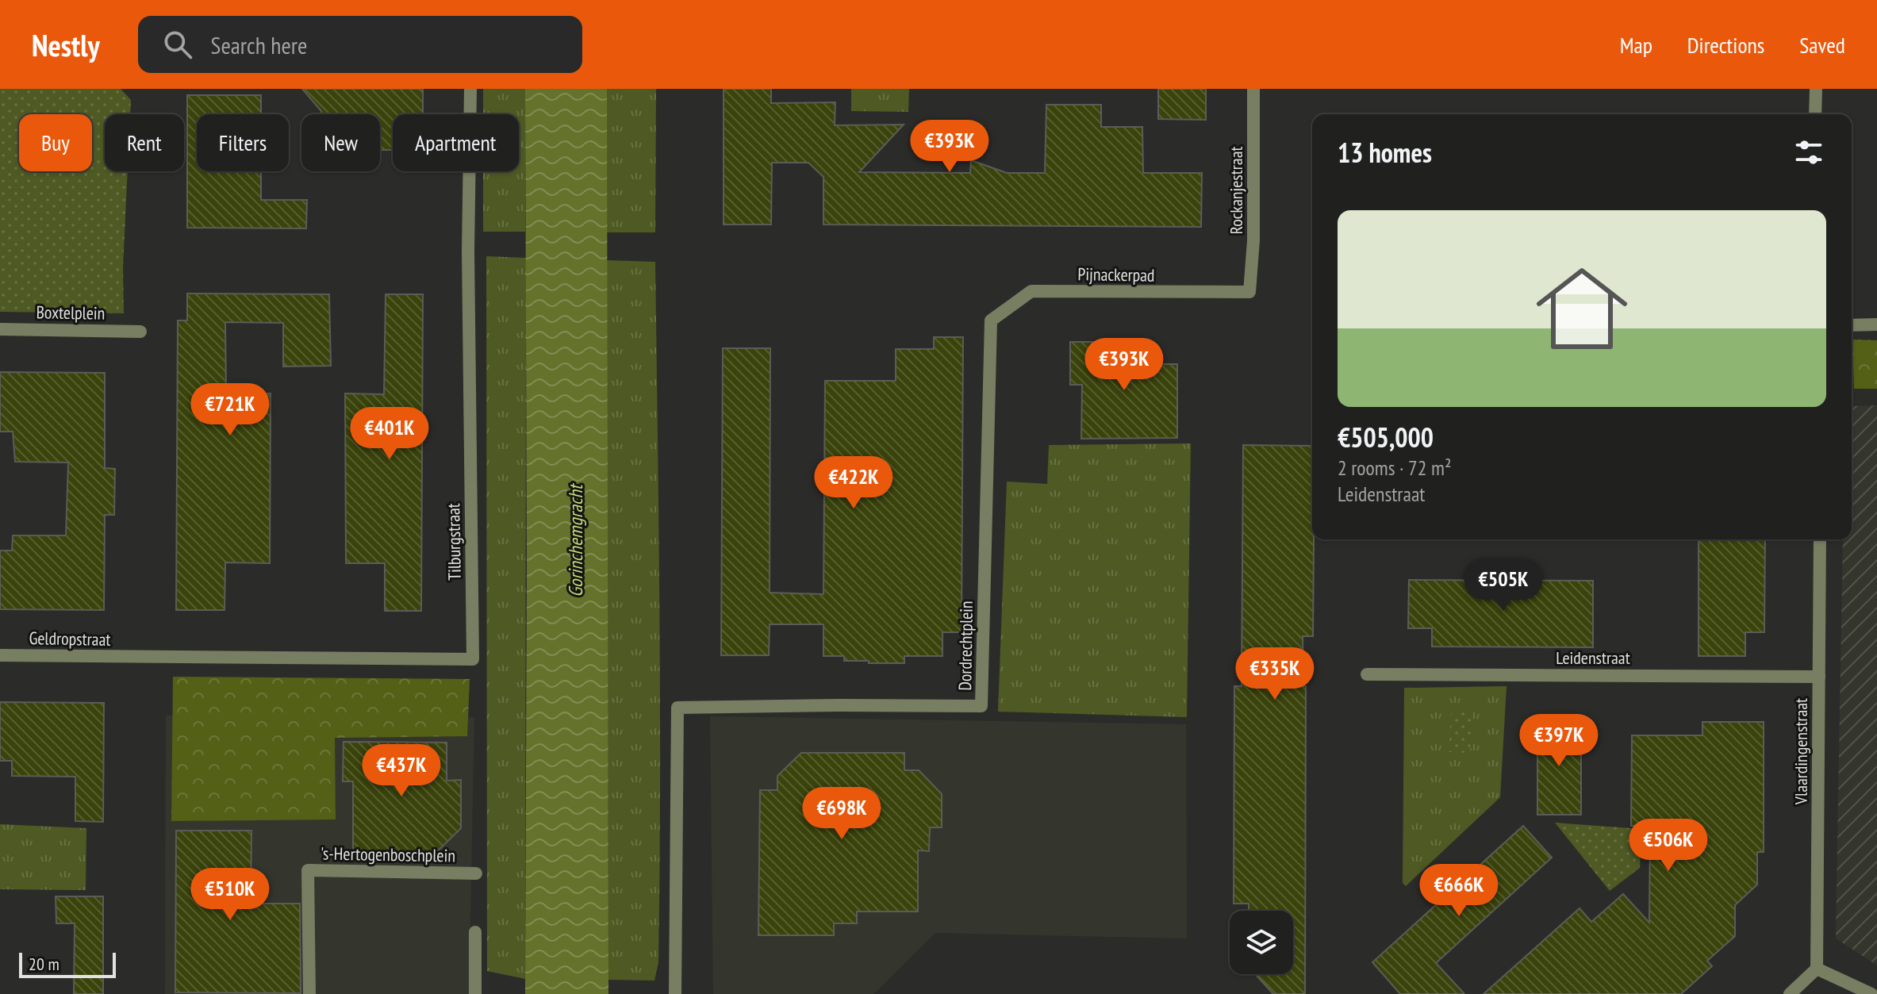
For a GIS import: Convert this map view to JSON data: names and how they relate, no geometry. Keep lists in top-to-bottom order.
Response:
{
  "streets": {
    "street": [
      "Rockanjestraat",
      "Pijnackerpad",
      "Boxtelplein",
      "Tilburgstraat",
      "Geldropstraat",
      "Dordrechtplein",
      "Leidenstraat",
      "Vlaardingenstraat",
      "'s-Hertogenboschplein"
    ]
  },
  "crossings": [
    ["Rockanjestraat", "Pijnackerpad"],
    ["Pijnackerpad", "Dordrechtplein"],
    ["Tilburgstraat", "Geldropstraat"],
    ["Leidenstraat", "Vlaardingenstraat"]
  ],
  "water": ["Gorinchemgracht"],
  "scale_bar": "20 m",
  "page": {
    "header": "Nestly",
    "search": "Search here",
    "nav": ["Map", "Directions", "Saved"],
    "chip": [
      "Buy",
      "Rent",
      "Filters",
      "New",
      "Apartment"
    ],
    "heading": "13 homes",
    "price": [
      "€393K",
      "€393K",
      "€721K",
      "€401K",
      "€422K",
      "€505K",
      "€335K",
      "€397K",
      "€437K",
      "€698K",
      "€506K",
      "€666K",
      "€510K"
    ],
    "list": [
      {
        "name": "€505,000",
        "note": "2 rooms · 72 m² · Leidenstraat"
      }
    ],
    "scale": "20 m"
  }
}
